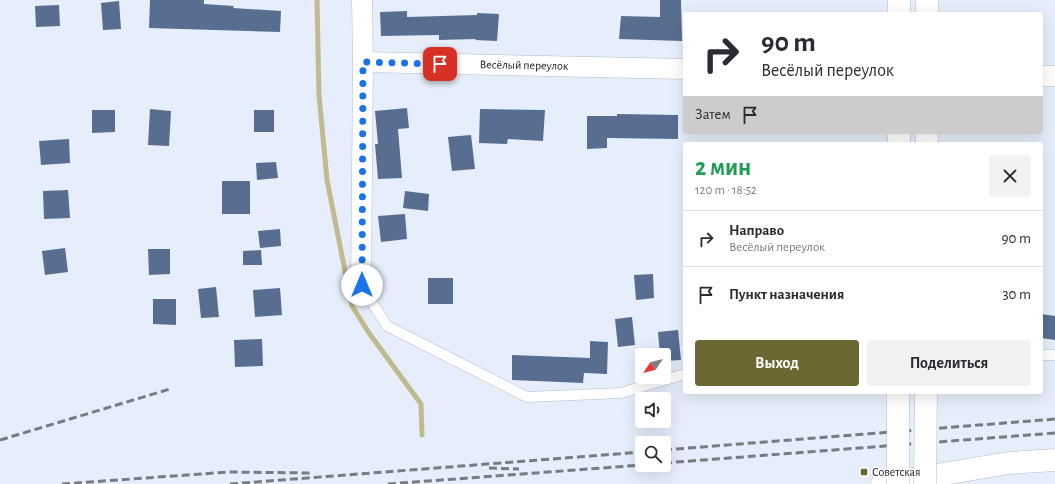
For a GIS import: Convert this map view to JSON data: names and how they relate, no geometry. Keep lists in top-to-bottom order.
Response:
{
  "streets": {
    "street": ["Весёлый переулок"]
  },
  "places": {
    "transit": ["Советская"]
  },
  "north": "bottom left",
  "page": {
    "turn": ["90 m", "Весёлый переулок"],
    "then": "Затем",
    "heading": ["2 мин", "120 m · 18:52"],
    "list": [
      {
        "name": "Направо",
        "note": "Весёлый переулок",
        "value": "90 m"
      },
      {
        "name": "Пункт назначения",
        "value": "30 m"
      }
    ],
    "buttons": ["Выход", "Поделиться"]
  }
}
